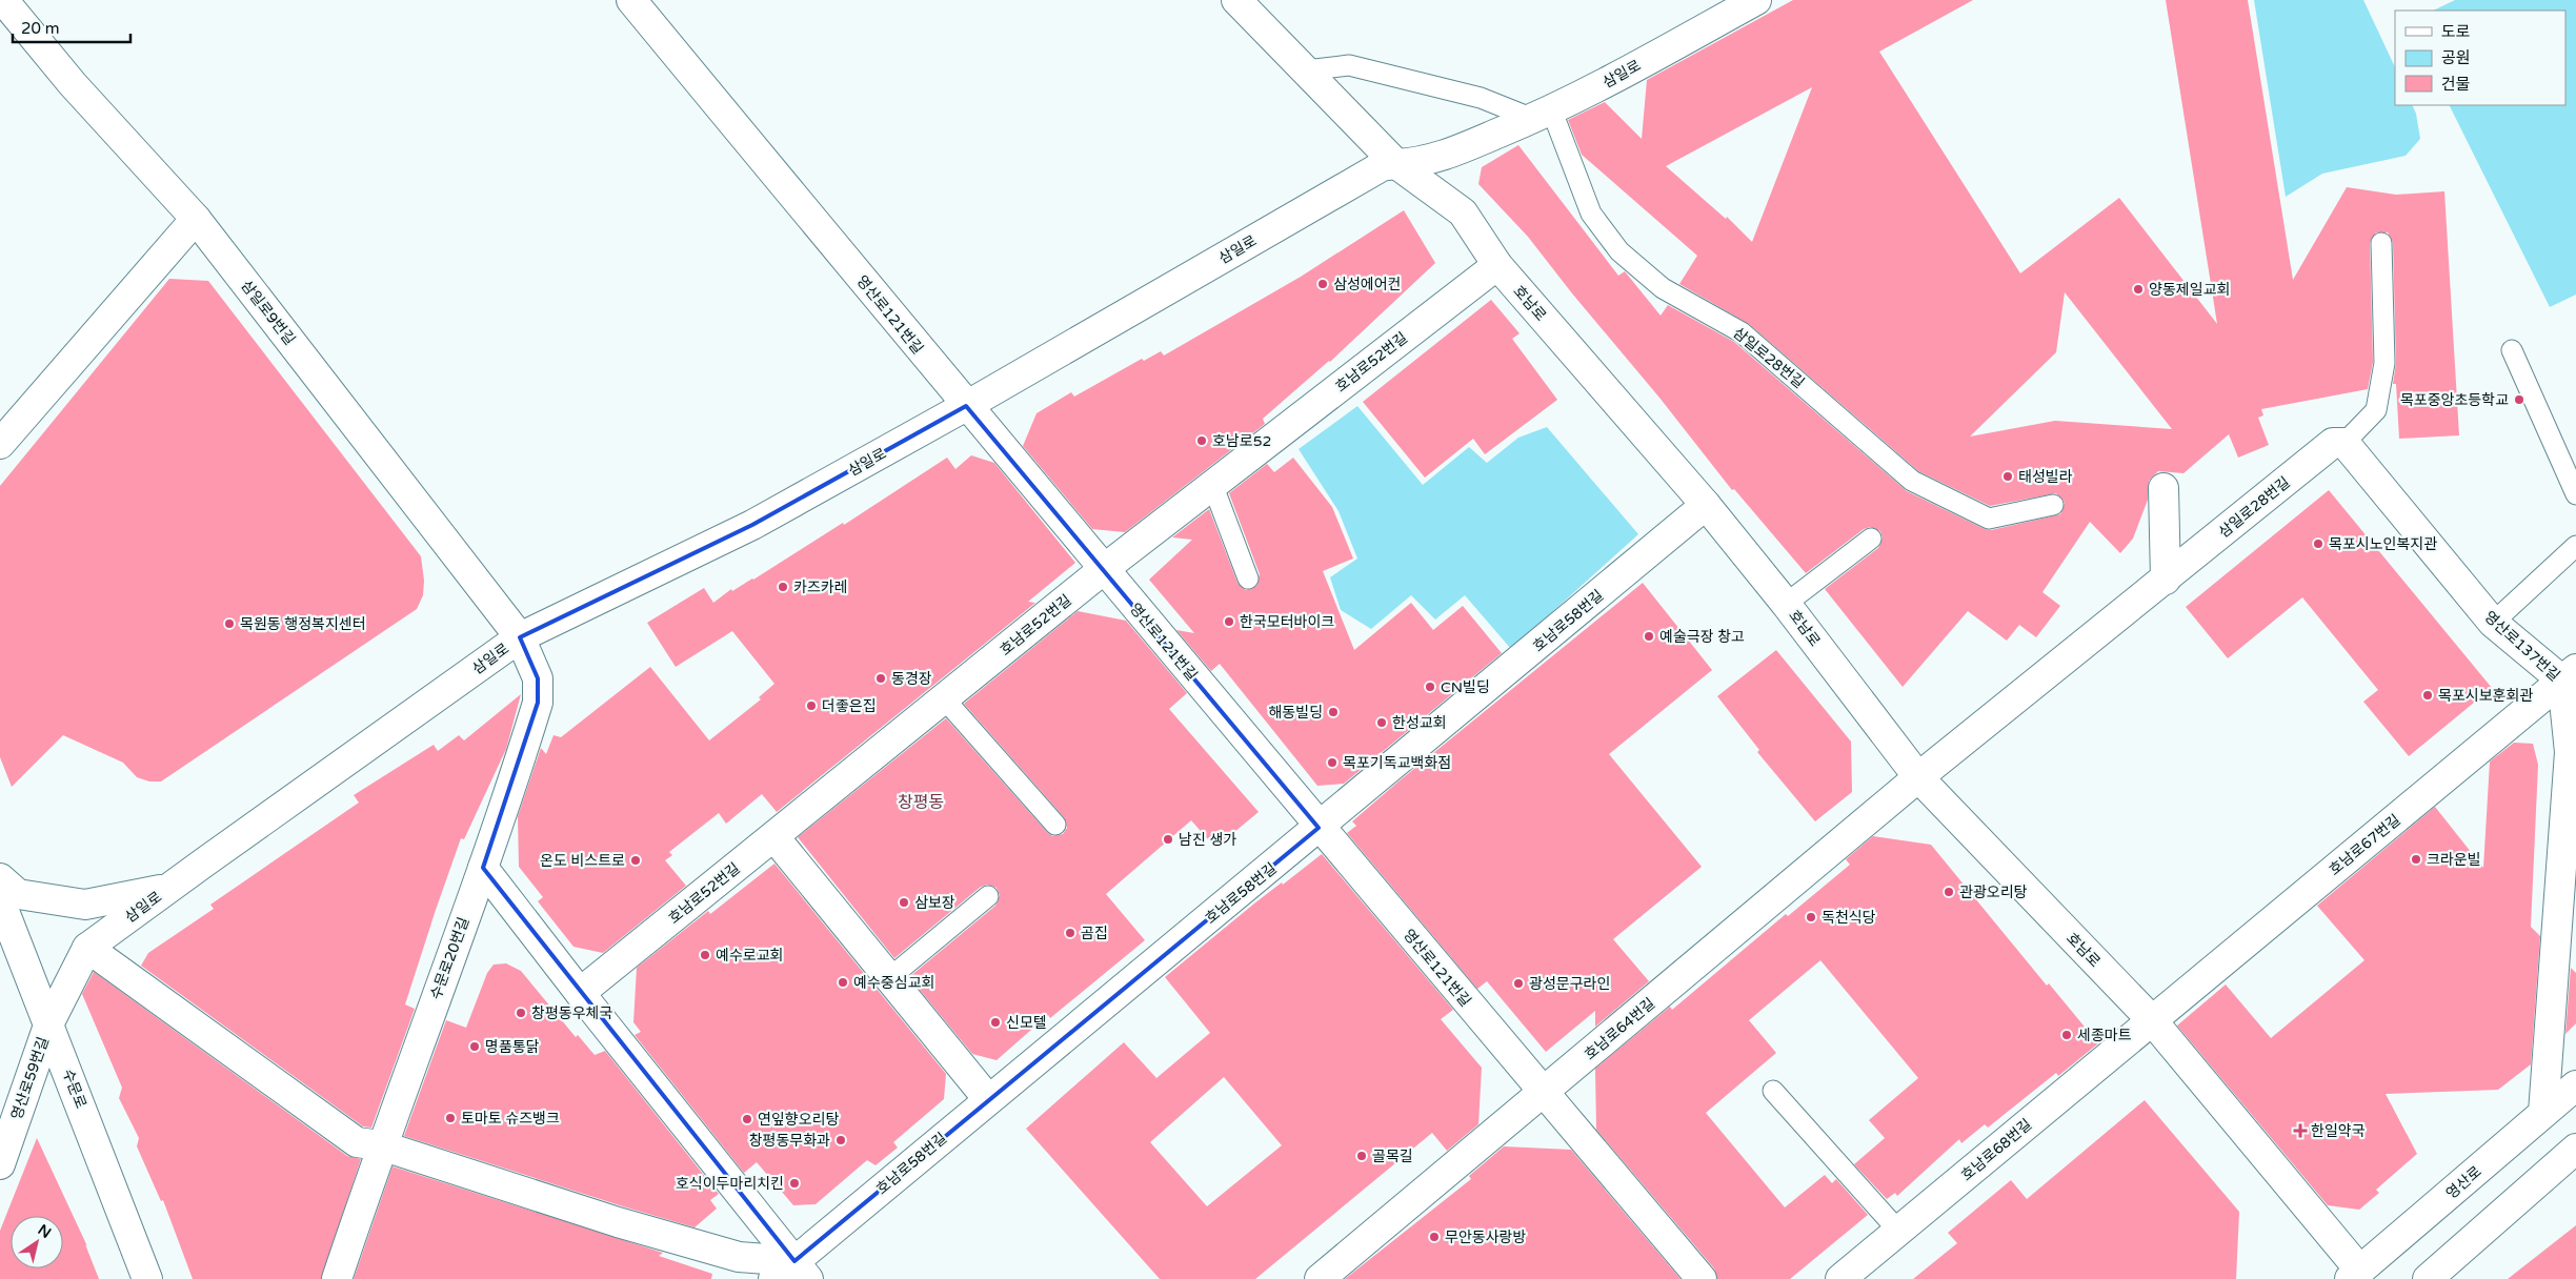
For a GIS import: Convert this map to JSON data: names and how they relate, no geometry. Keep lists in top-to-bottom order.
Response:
{
  "streets": {
    "street": [
      "삼일로",
      "호남로",
      "삼일로9번길",
      "영산로121번길",
      "삼일로28번길",
      "호남로52번길",
      "호남로58번길",
      "영산로137번길",
      "호남로67번길",
      "수문로20번길",
      "호남로64번길",
      "영산로59번길",
      "수문로",
      "호남로68번길",
      "영산로"
    ]
  },
  "crossings": [
    ["삼일로", "호남로"],
    ["삼일로", "삼일로9번길"],
    ["삼일로", "영산로121번길"],
    ["삼일로", "삼일로28번길"],
    ["삼일로", "수문로20번길"],
    ["삼일로", "영산로59번길"],
    ["삼일로", "수문로"],
    ["호남로", "삼일로28번길"],
    ["호남로", "호남로52번길"],
    ["호남로", "호남로58번길"],
    ["호남로", "호남로67번길"],
    ["호남로", "호남로64번길"],
    ["호남로", "호남로68번길"],
    ["호남로", "영산로"],
    ["삼일로9번길", "수문로20번길"],
    ["영산로121번길", "호남로52번길"],
    ["영산로121번길", "호남로58번길"],
    ["영산로121번길", "호남로64번길"],
    ["삼일로28번길", "영산로137번길"],
    ["삼일로28번길", "호남로64번길"],
    ["영산로137번길", "호남로67번길"],
    ["호남로67번길", "호남로68번길"],
    ["영산로59번길", "수문로"]
  ],
  "districts": ["창평동"],
  "places": {
    "other": [
      "삼성에어컨",
      "양동제일교회",
      "목포중앙초등학교",
      "호남로52",
      "태성빌라",
      "목포시노인복지관",
      "카즈카레",
      "한국모터바이크",
      "목원동 행정복지센터",
      "예술극장 창고",
      "동경장",
      "CN빌딩",
      "목포시보훈회관",
      "더좋은집",
      "해동빌딩",
      "한성교회",
      "목포기독교백화점",
      "남진 생가",
      "크라운빌",
      "온도 비스트로",
      "관광오리탕",
      "삼보장",
      "독천식당",
      "곰집",
      "예수로교회",
      "예수중심교회",
      "광성문구라인",
      "창평동우체국",
      "신모텔",
      "세종마트",
      "명품통닭",
      "토마토 슈즈뱅크",
      "연잎향오리탕",
      "창평동무화과",
      "골목길",
      "호식이두마리치킨",
      "무안동사랑방"
    ],
    "health": ["한일약국"]
  },
  "legend": ["도로", "공원", "건물"],
  "scale_bar": "20 m",
  "north": "top right"
}
